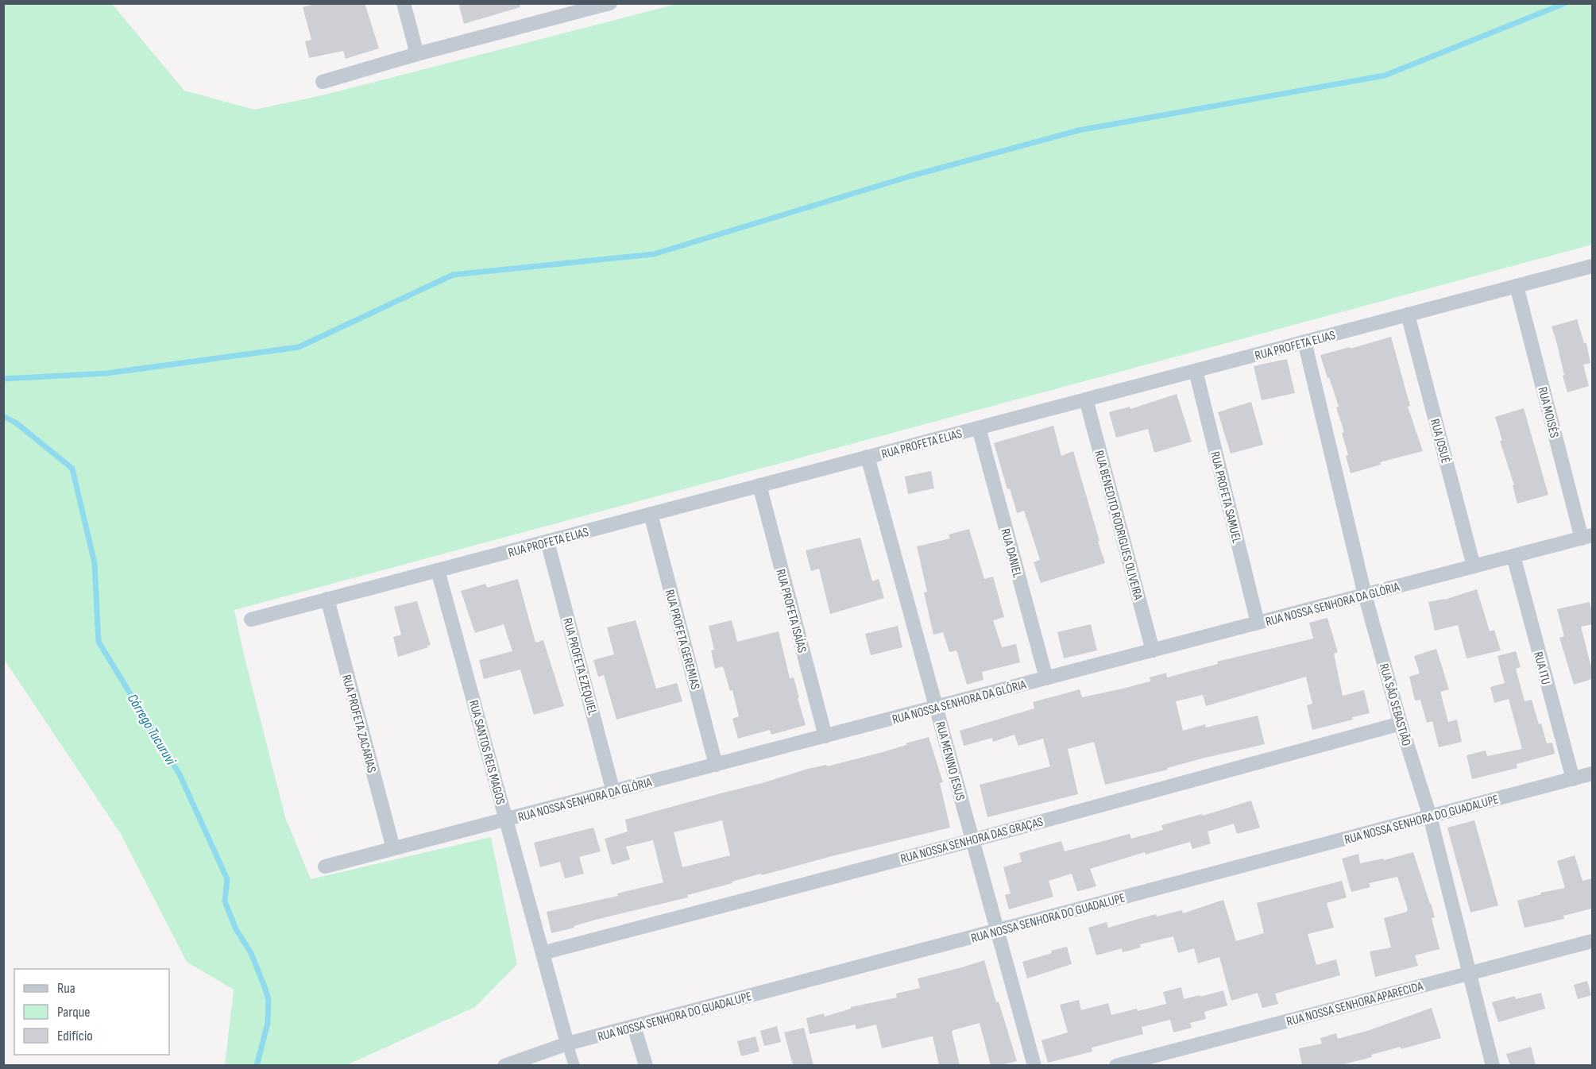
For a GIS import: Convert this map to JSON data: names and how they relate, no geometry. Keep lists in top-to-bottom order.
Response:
{
  "streets": {
    "street": [
      "RUA PROFETA ELIAS",
      "RUA MOISÉS",
      "RUA JOSUÉ",
      "RUA PROFETA SAMUEL",
      "RUA BENEDITO RODRIGUES OLIVEIRA",
      "RUA DANIEL",
      "RUA NOSSA SENHORA DA GLÓRIA",
      "RUA PROFETA ISAÍAS",
      "RUA PROFETA GEREMIAS",
      "RUA PROFETA EZEQUIEL",
      "RUA ITU",
      "RUA SÃO SEBASTIÃO",
      "RUA PROFETA ZACARIAS",
      "RUA SANTOS REIS MAGOS",
      "RUA MENINO JESUS",
      "RUA NOSSA SENHORA DO GUADALUPE",
      "RUA NOSSA SENHORA DAS GRAÇAS",
      "RUA NOSSA SENHORA APARECIDA"
    ]
  },
  "crossings": [
    ["RUA PROFETA ELIAS", "RUA MOISÉS"],
    ["RUA PROFETA ELIAS", "RUA JOSUÉ"],
    ["RUA PROFETA ELIAS", "RUA PROFETA SAMUEL"],
    ["RUA PROFETA ELIAS", "RUA BENEDITO RODRIGUES OLIVEIRA"],
    ["RUA PROFETA ELIAS", "RUA DANIEL"],
    ["RUA PROFETA ELIAS", "RUA PROFETA ISAÍAS"],
    ["RUA PROFETA ELIAS", "RUA PROFETA GEREMIAS"],
    ["RUA PROFETA ELIAS", "RUA PROFETA EZEQUIEL"],
    ["RUA PROFETA ELIAS", "RUA SÃO SEBASTIÃO"],
    ["RUA PROFETA ELIAS", "RUA PROFETA ZACARIAS"],
    ["RUA PROFETA ELIAS", "RUA SANTOS REIS MAGOS"],
    ["RUA PROFETA ELIAS", "RUA MENINO JESUS"],
    ["RUA MOISÉS", "RUA NOSSA SENHORA DA GLÓRIA"],
    ["RUA JOSUÉ", "RUA NOSSA SENHORA DA GLÓRIA"],
    ["RUA PROFETA SAMUEL", "RUA NOSSA SENHORA DA GLÓRIA"],
    ["RUA BENEDITO RODRIGUES OLIVEIRA", "RUA NOSSA SENHORA DA GLÓRIA"],
    ["RUA DANIEL", "RUA NOSSA SENHORA DA GLÓRIA"],
    ["RUA NOSSA SENHORA DA GLÓRIA", "RUA PROFETA ISAÍAS"],
    ["RUA NOSSA SENHORA DA GLÓRIA", "RUA PROFETA GEREMIAS"],
    ["RUA NOSSA SENHORA DA GLÓRIA", "RUA PROFETA EZEQUIEL"],
    ["RUA NOSSA SENHORA DA GLÓRIA", "RUA ITU"],
    ["RUA NOSSA SENHORA DA GLÓRIA", "RUA SÃO SEBASTIÃO"],
    ["RUA NOSSA SENHORA DA GLÓRIA", "RUA PROFETA ZACARIAS"],
    ["RUA NOSSA SENHORA DA GLÓRIA", "RUA SANTOS REIS MAGOS"],
    ["RUA NOSSA SENHORA DA GLÓRIA", "RUA MENINO JESUS"],
    ["RUA ITU", "RUA NOSSA SENHORA DO GUADALUPE"],
    ["RUA SÃO SEBASTIÃO", "RUA NOSSA SENHORA DO GUADALUPE"],
    ["RUA SÃO SEBASTIÃO", "RUA NOSSA SENHORA DAS GRAÇAS"],
    ["RUA SÃO SEBASTIÃO", "RUA NOSSA SENHORA APARECIDA"],
    ["RUA SANTOS REIS MAGOS", "RUA NOSSA SENHORA DO GUADALUPE"],
    ["RUA SANTOS REIS MAGOS", "RUA NOSSA SENHORA DAS GRAÇAS"],
    ["RUA MENINO JESUS", "RUA NOSSA SENHORA DO GUADALUPE"],
    ["RUA MENINO JESUS", "RUA NOSSA SENHORA DAS GRAÇAS"]
  ],
  "water": ["Córrego Tucuruvi"],
  "legend": ["Rua", "Parque", "Edifício"]
}
